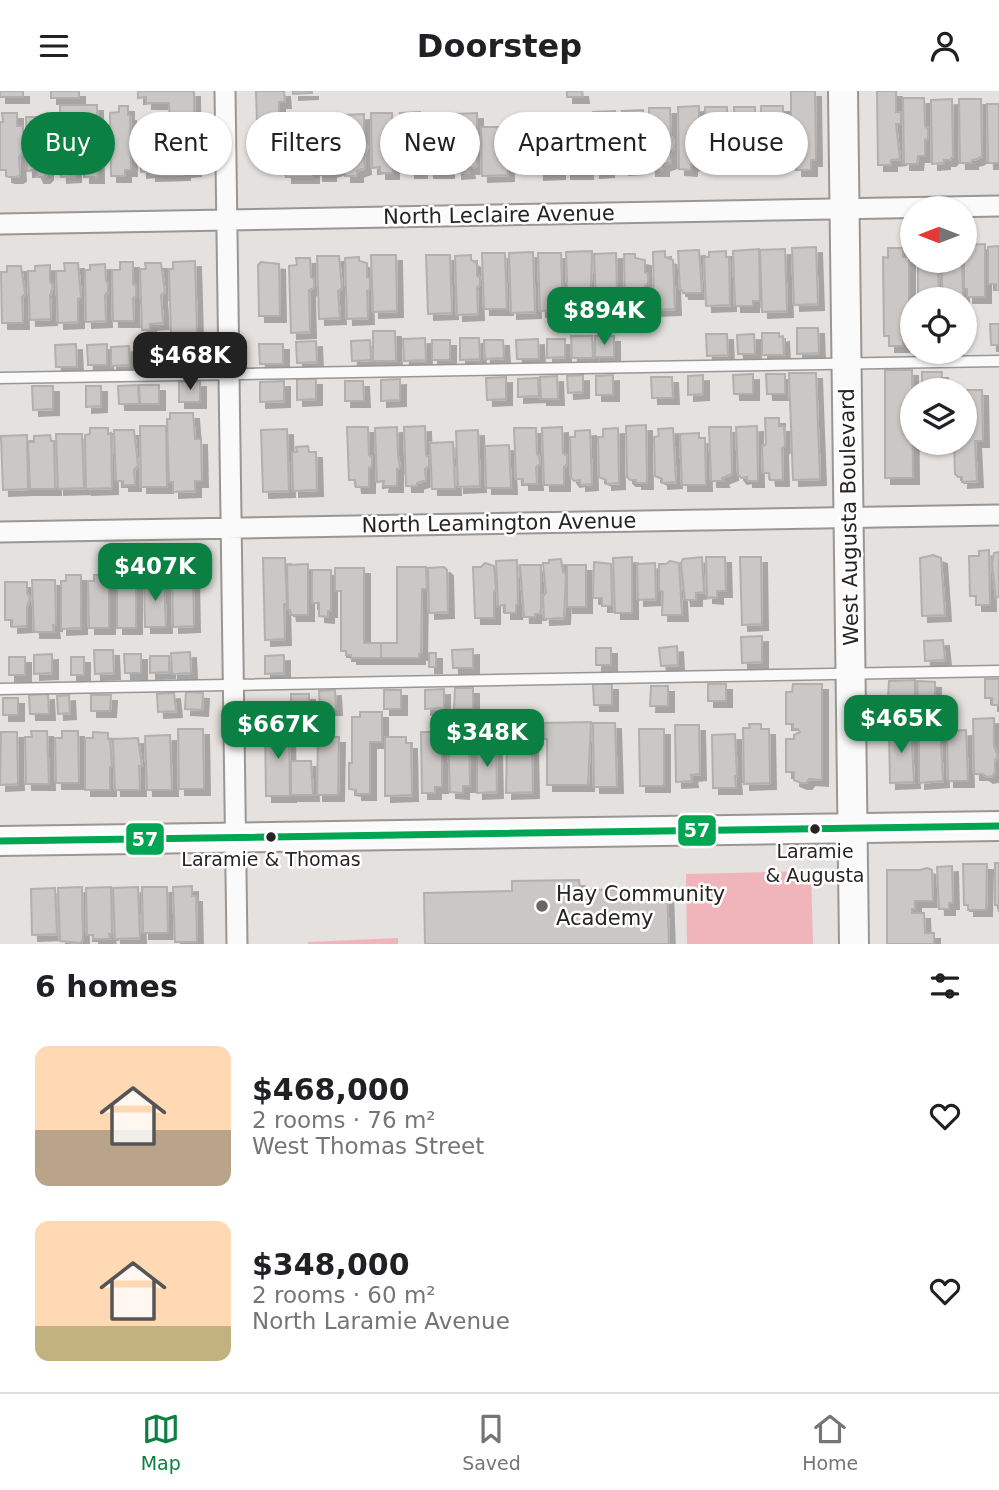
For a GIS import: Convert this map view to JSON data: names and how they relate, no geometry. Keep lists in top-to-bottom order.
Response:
{
  "streets": {
    "street": ["North Leclaire Avenue", "West Augusta Boulevard", "North Leamington Avenue"]
  },
  "crossings": [
    ["North Leclaire Avenue", "West Augusta Boulevard"],
    ["West Augusta Boulevard", "North Leamington Avenue"]
  ],
  "places": ["Laramie & Augusta", "Laramie & Thomas", "Hay Community Academy"],
  "lines": ["transit line 57"],
  "north": "left",
  "page": {
    "header": "Doorstep",
    "chip": [
      "Buy",
      "Rent",
      "Filters",
      "New",
      "Apartment",
      "House"
    ],
    "price": [
      "$894K",
      "$468K",
      "$407K",
      "$465K",
      "$667K",
      "$348K"
    ],
    "heading": "6 homes",
    "list": [
      {
        "name": "$468,000",
        "note": "2 rooms · 76 m² · West Thomas Street"
      },
      {
        "name": "$348,000",
        "note": "2 rooms · 60 m² · North Laramie Avenue"
      }
    ],
    "tabs": ["Map", "Saved", "Home"]
  }
}
